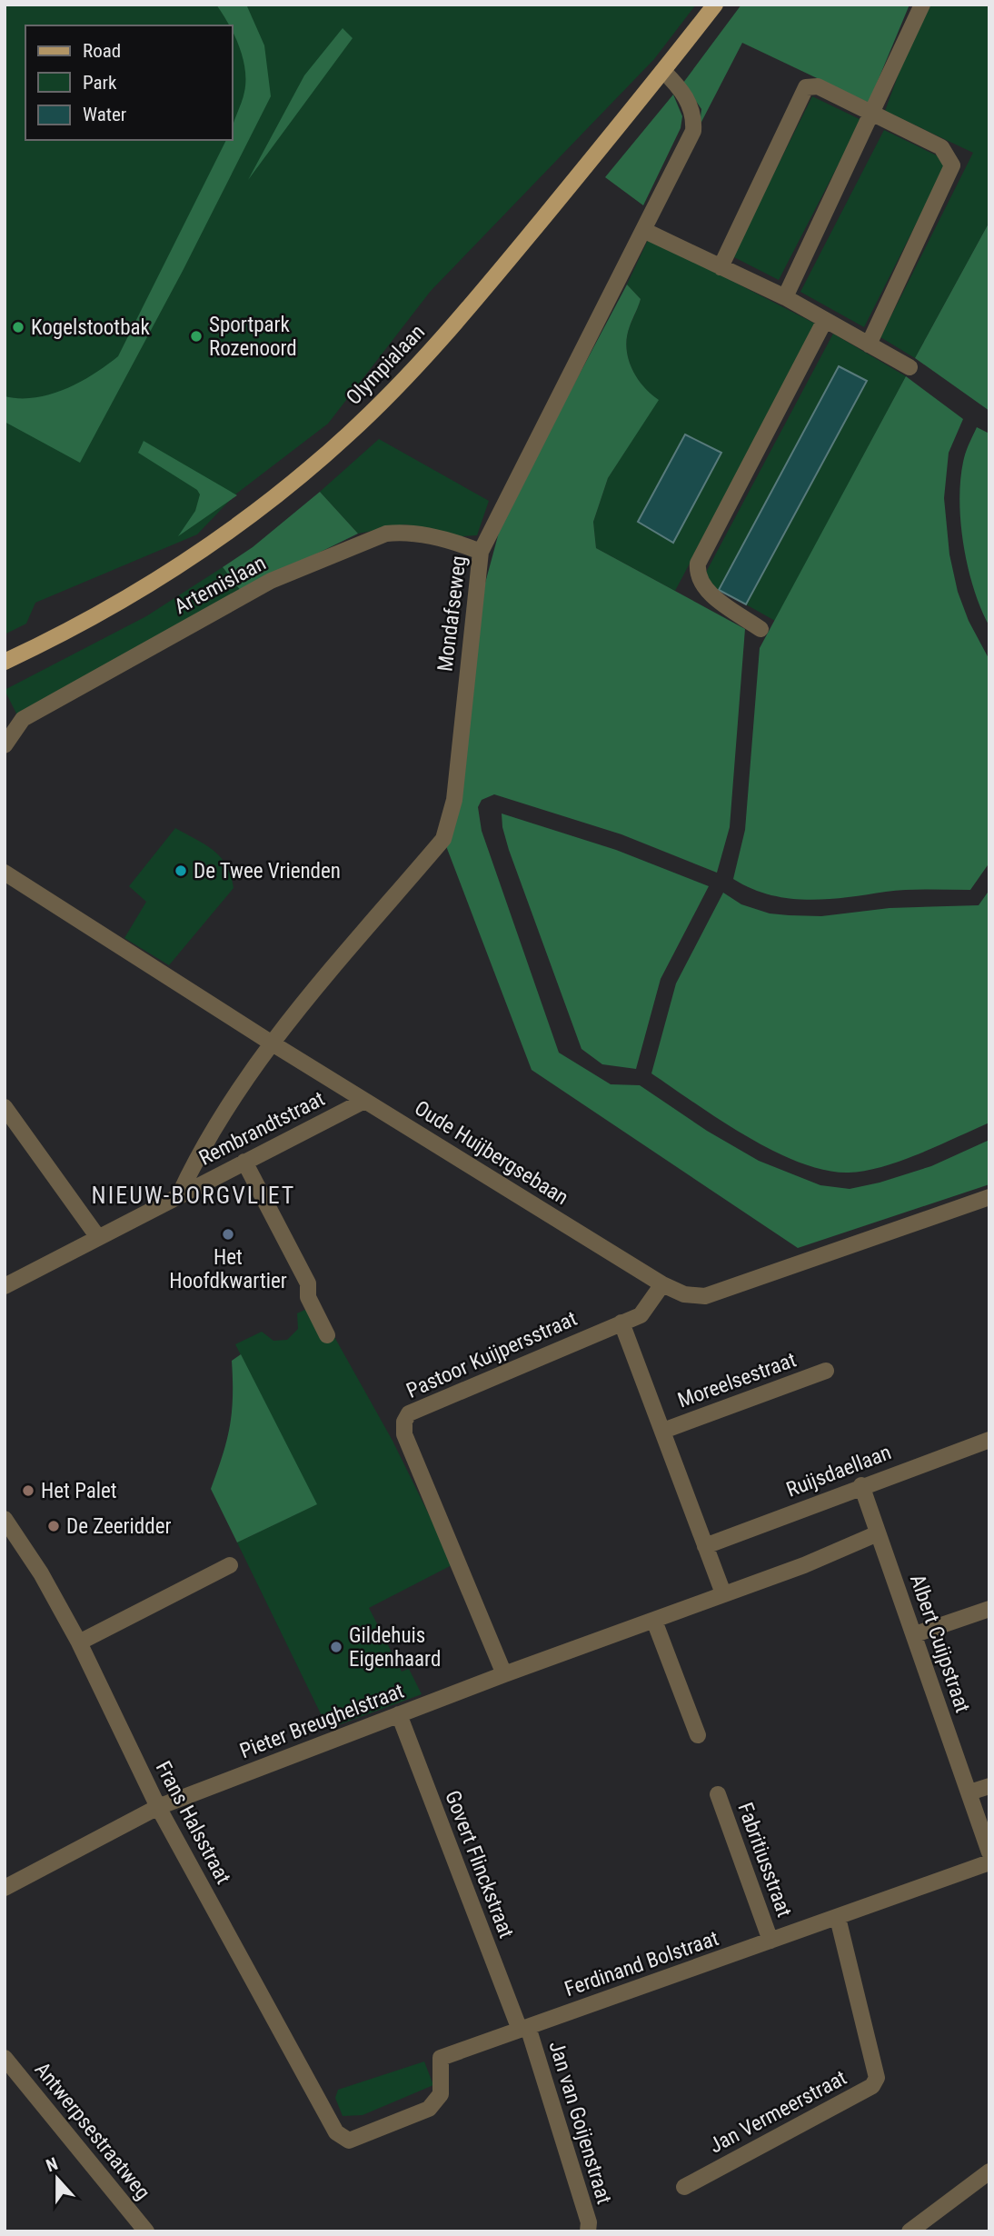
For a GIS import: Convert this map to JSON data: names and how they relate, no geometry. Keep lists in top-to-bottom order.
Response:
{
  "streets": {
    "main road": ["Olympialaan"],
    "street": [
      "Artemislaan",
      "Mondafseweg",
      "Rembrandtstraat",
      "Oude Huijbergsebaan",
      "Pastoor Kuijpersstraat",
      "Moreelsestraat",
      "Ruijsdaellaan",
      "Albert Cuijpstraat",
      "Pieter Breughelstraat",
      "Frans Halsstraat",
      "Fabritiusstraat",
      "Govert Flinckstraat",
      "Ferdinand Bolstraat",
      "Jan Vermeerstraat",
      "Jan van Goijenstraat",
      "Antwerpsestraatweg"
    ]
  },
  "crossings": [
    ["Olympialaan", "Mondafseweg"],
    ["Artemislaan", "Mondafseweg"],
    ["Mondafseweg", "Rembrandtstraat"],
    ["Mondafseweg", "Oude Huijbergsebaan"],
    ["Rembrandtstraat", "Oude Huijbergsebaan"],
    ["Oude Huijbergsebaan", "Pastoor Kuijpersstraat"],
    ["Pastoor Kuijpersstraat", "Moreelsestraat"],
    ["Pastoor Kuijpersstraat", "Pieter Breughelstraat"],
    ["Moreelsestraat", "Ruijsdaellaan"],
    ["Moreelsestraat", "Pieter Breughelstraat"],
    ["Ruijsdaellaan", "Albert Cuijpstraat"],
    ["Albert Cuijpstraat", "Pieter Breughelstraat"],
    ["Pieter Breughelstraat", "Frans Halsstraat"],
    ["Pieter Breughelstraat", "Govert Flinckstraat"],
    ["Frans Halsstraat", "Ferdinand Bolstraat"],
    ["Fabritiusstraat", "Ferdinand Bolstraat"],
    ["Govert Flinckstraat", "Ferdinand Bolstraat"],
    ["Govert Flinckstraat", "Jan van Goijenstraat"],
    ["Ferdinand Bolstraat", "Jan Vermeerstraat"],
    ["Ferdinand Bolstraat", "Jan van Goijenstraat"]
  ],
  "districts": ["NIEUW-BORGVLIET"],
  "places": [
    "Kogelstootbak",
    "Sportpark Rozenoord",
    "De Twee Vrienden",
    "Het Hoofdkwartier",
    "Het Palet",
    "De Zeeridder",
    "Gildehuis Eigenhaard"
  ],
  "legend": ["Road", "Park", "Water"],
  "north": "top"
}
